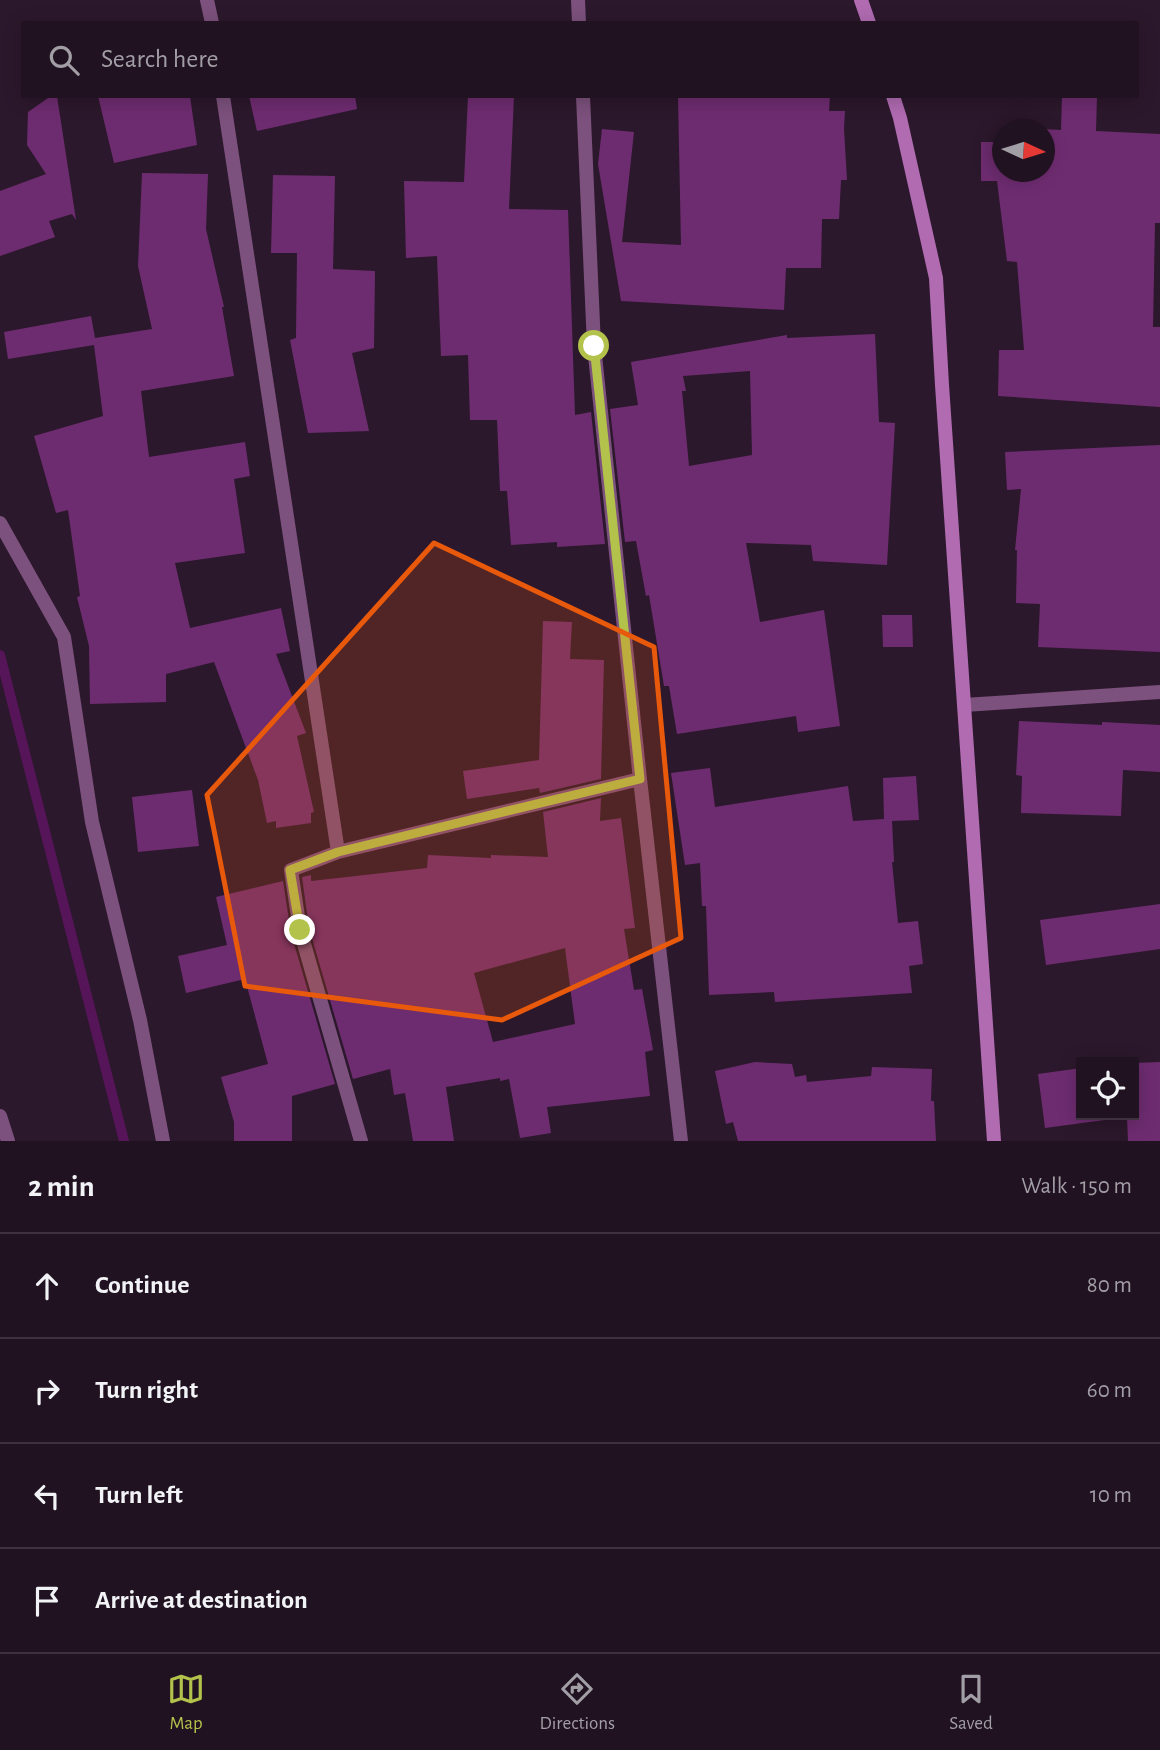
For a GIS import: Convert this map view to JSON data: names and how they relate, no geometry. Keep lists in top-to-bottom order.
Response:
{
  "north": "right",
  "page": {
    "search": "Search here",
    "heading": ["2 min", "Walk · 150 m"],
    "list": [
      ["Continue", "80 m"],
      ["Turn right", "60 m"],
      ["Turn left", "10 m"],
      "Arrive at destination"
    ],
    "nav": ["Map", "Directions", "Saved"]
  }
}
